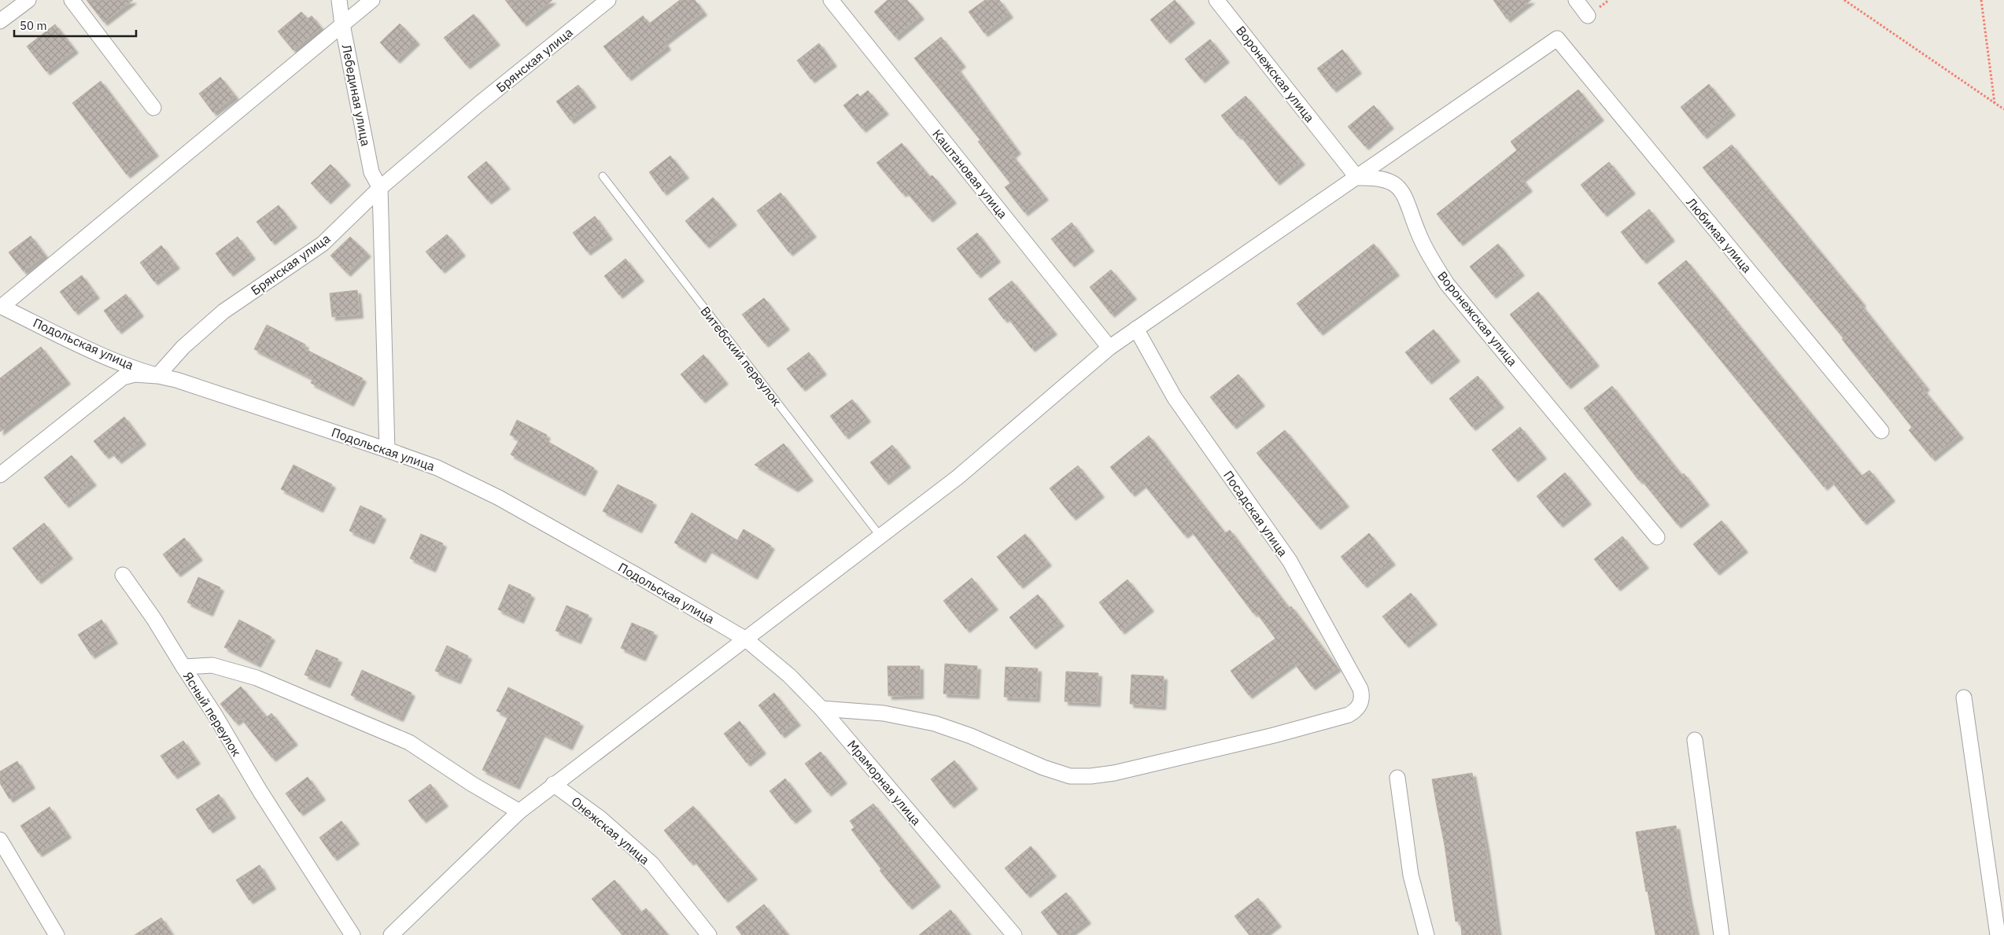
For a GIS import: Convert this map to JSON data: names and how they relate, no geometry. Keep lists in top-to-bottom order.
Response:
{
  "streets": {
    "street": [
      "Брянская улица",
      "Воронежская улица",
      "Лебединая улица",
      "Каштановая улица",
      "Любимая улица",
      "Подольская улица",
      "Посадская улица",
      "Ясный переулок",
      "Мраморная улица",
      "Онежская улица"
    ],
    "lane": ["Витебский переулок"]
  },
  "crossings": [
    ["Брянская улица", "Лебединая улица"],
    ["Брянская улица", "Подольская улица"],
    ["Воронежская улица", "Любимая улица"],
    ["Подольская улица", "Мраморная улица"],
    ["Посадская улица", "Мраморная улица"]
  ],
  "scale_bar": "50 m"
}
